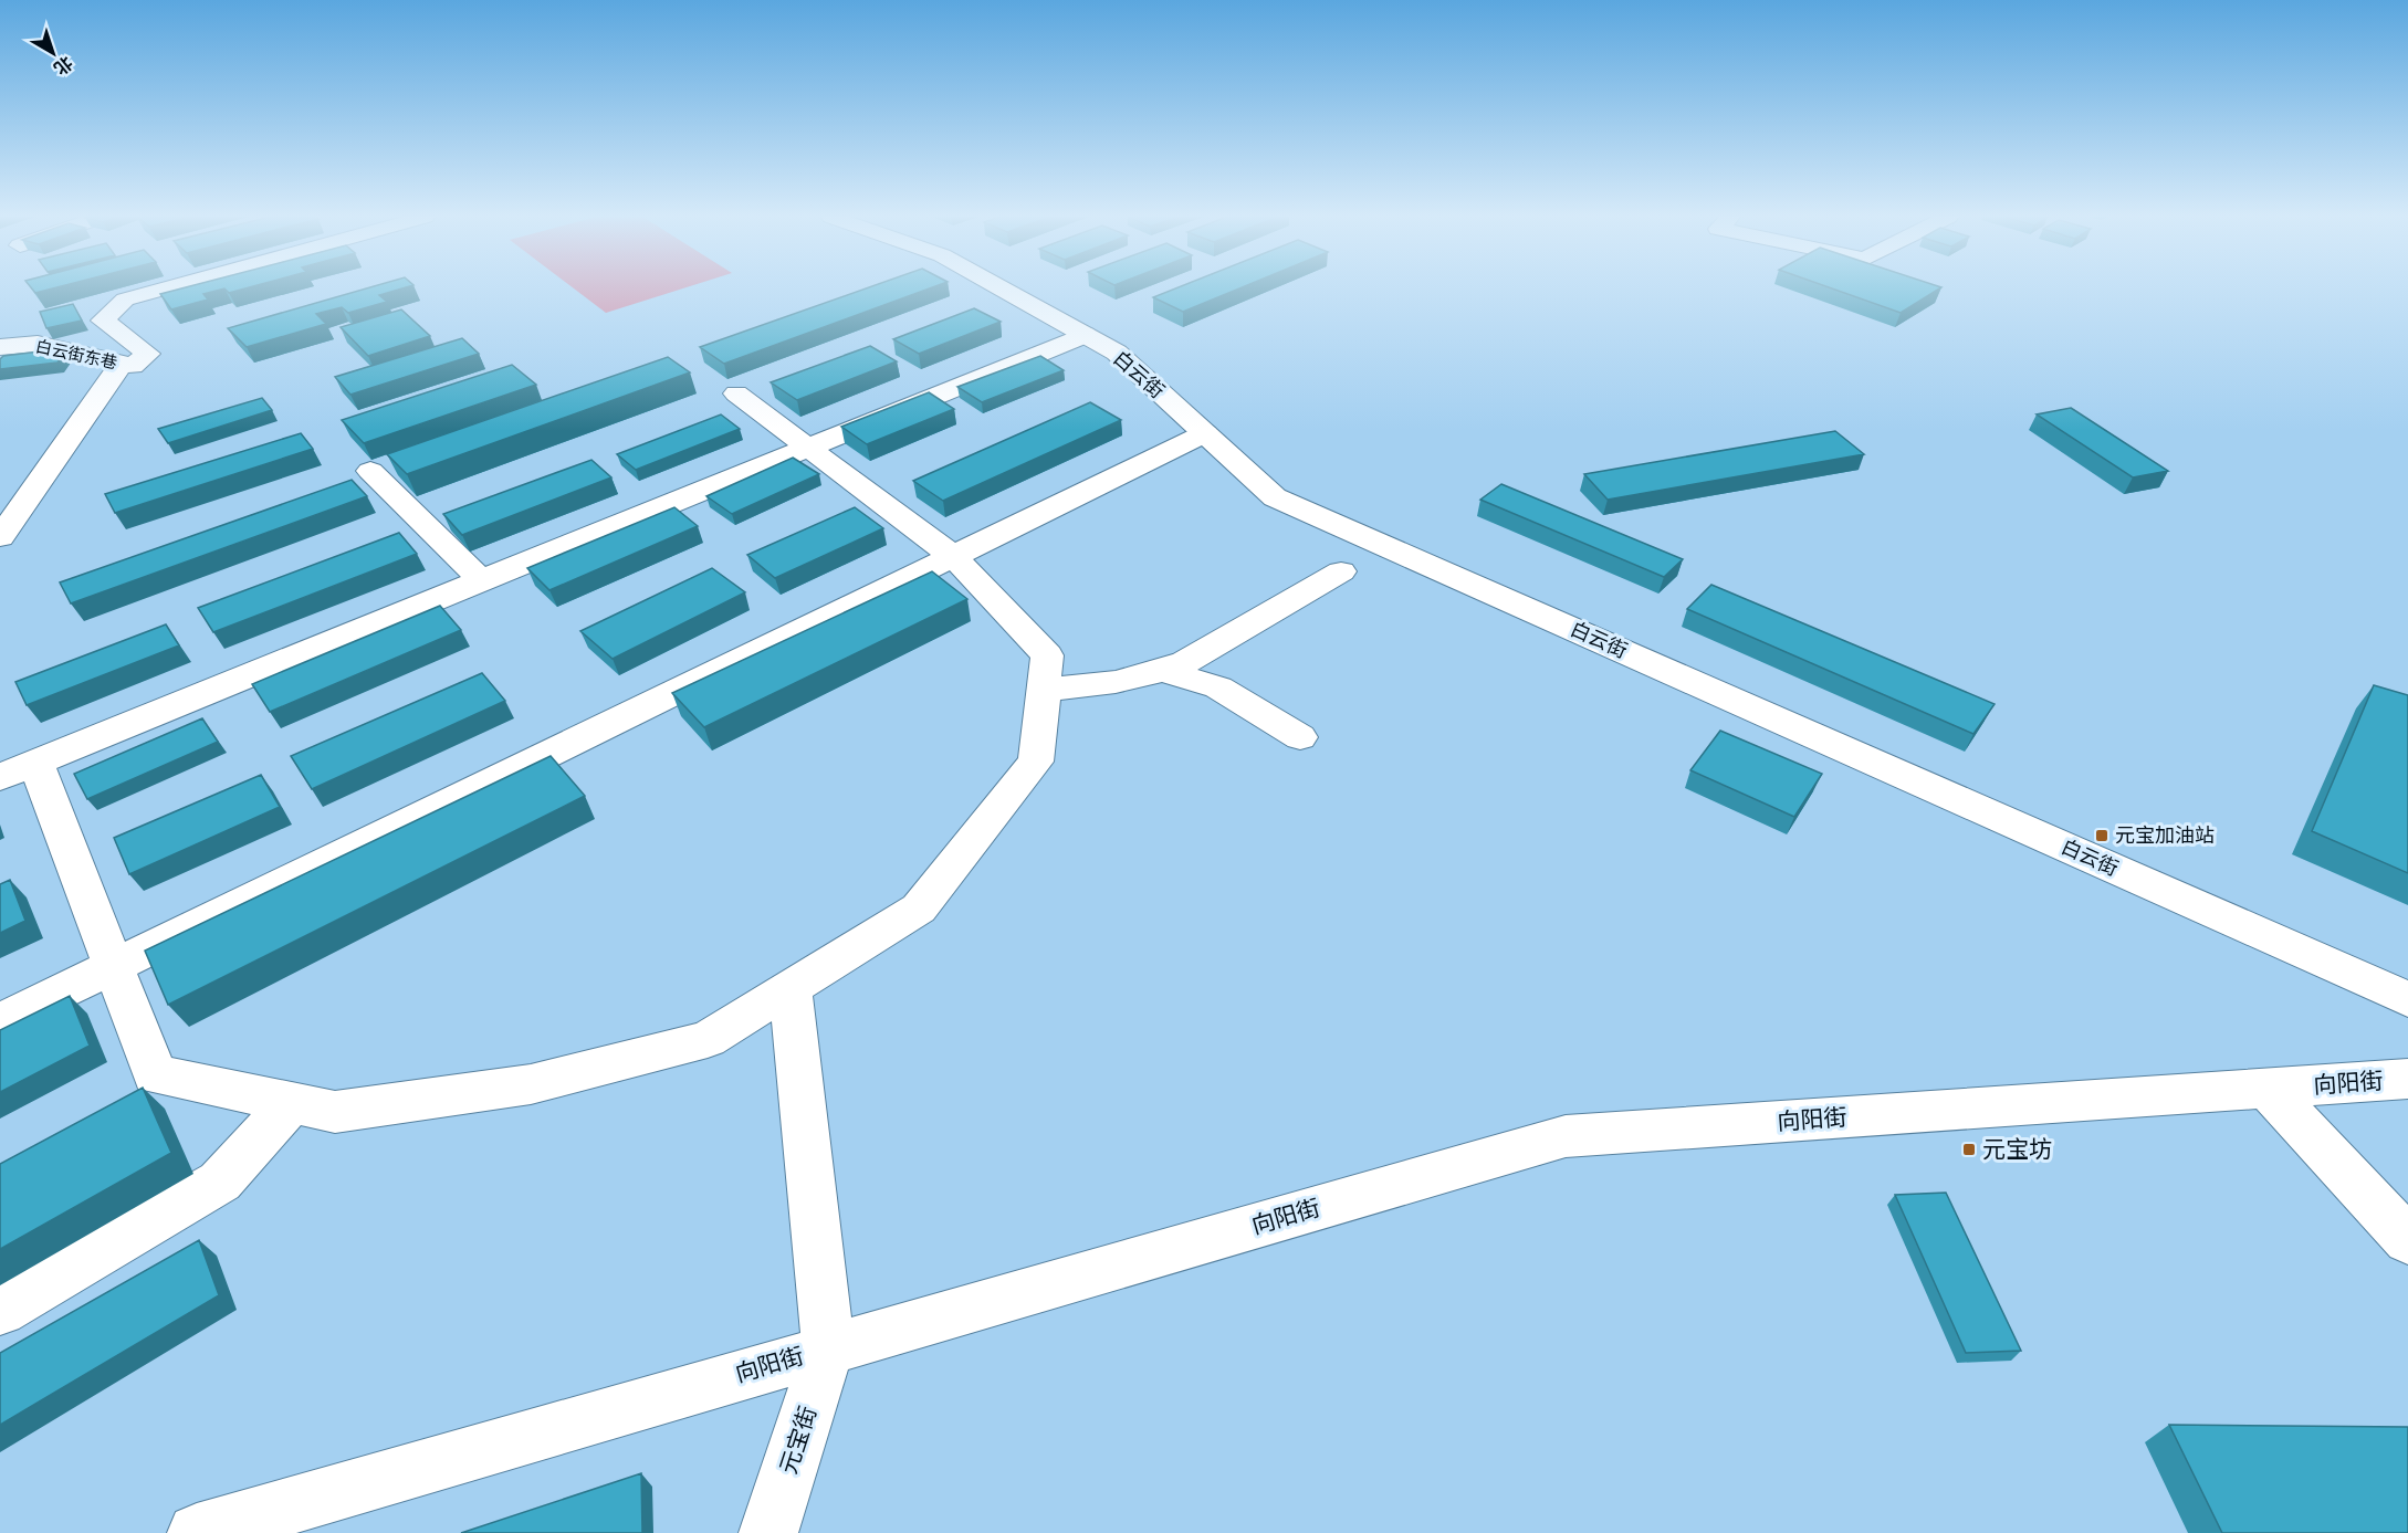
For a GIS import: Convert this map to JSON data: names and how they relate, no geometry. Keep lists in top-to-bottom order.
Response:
{
  "streets": {
    "street": [
      "白云街东巷",
      "白云街",
      "向阳街",
      "元宝街"
    ]
  },
  "crossings": [
    ["向阳街", "元宝街"]
  ],
  "places": {
    "transit": ["元宝加油站", "元宝坊"]
  },
  "north": "bottom right"
}
